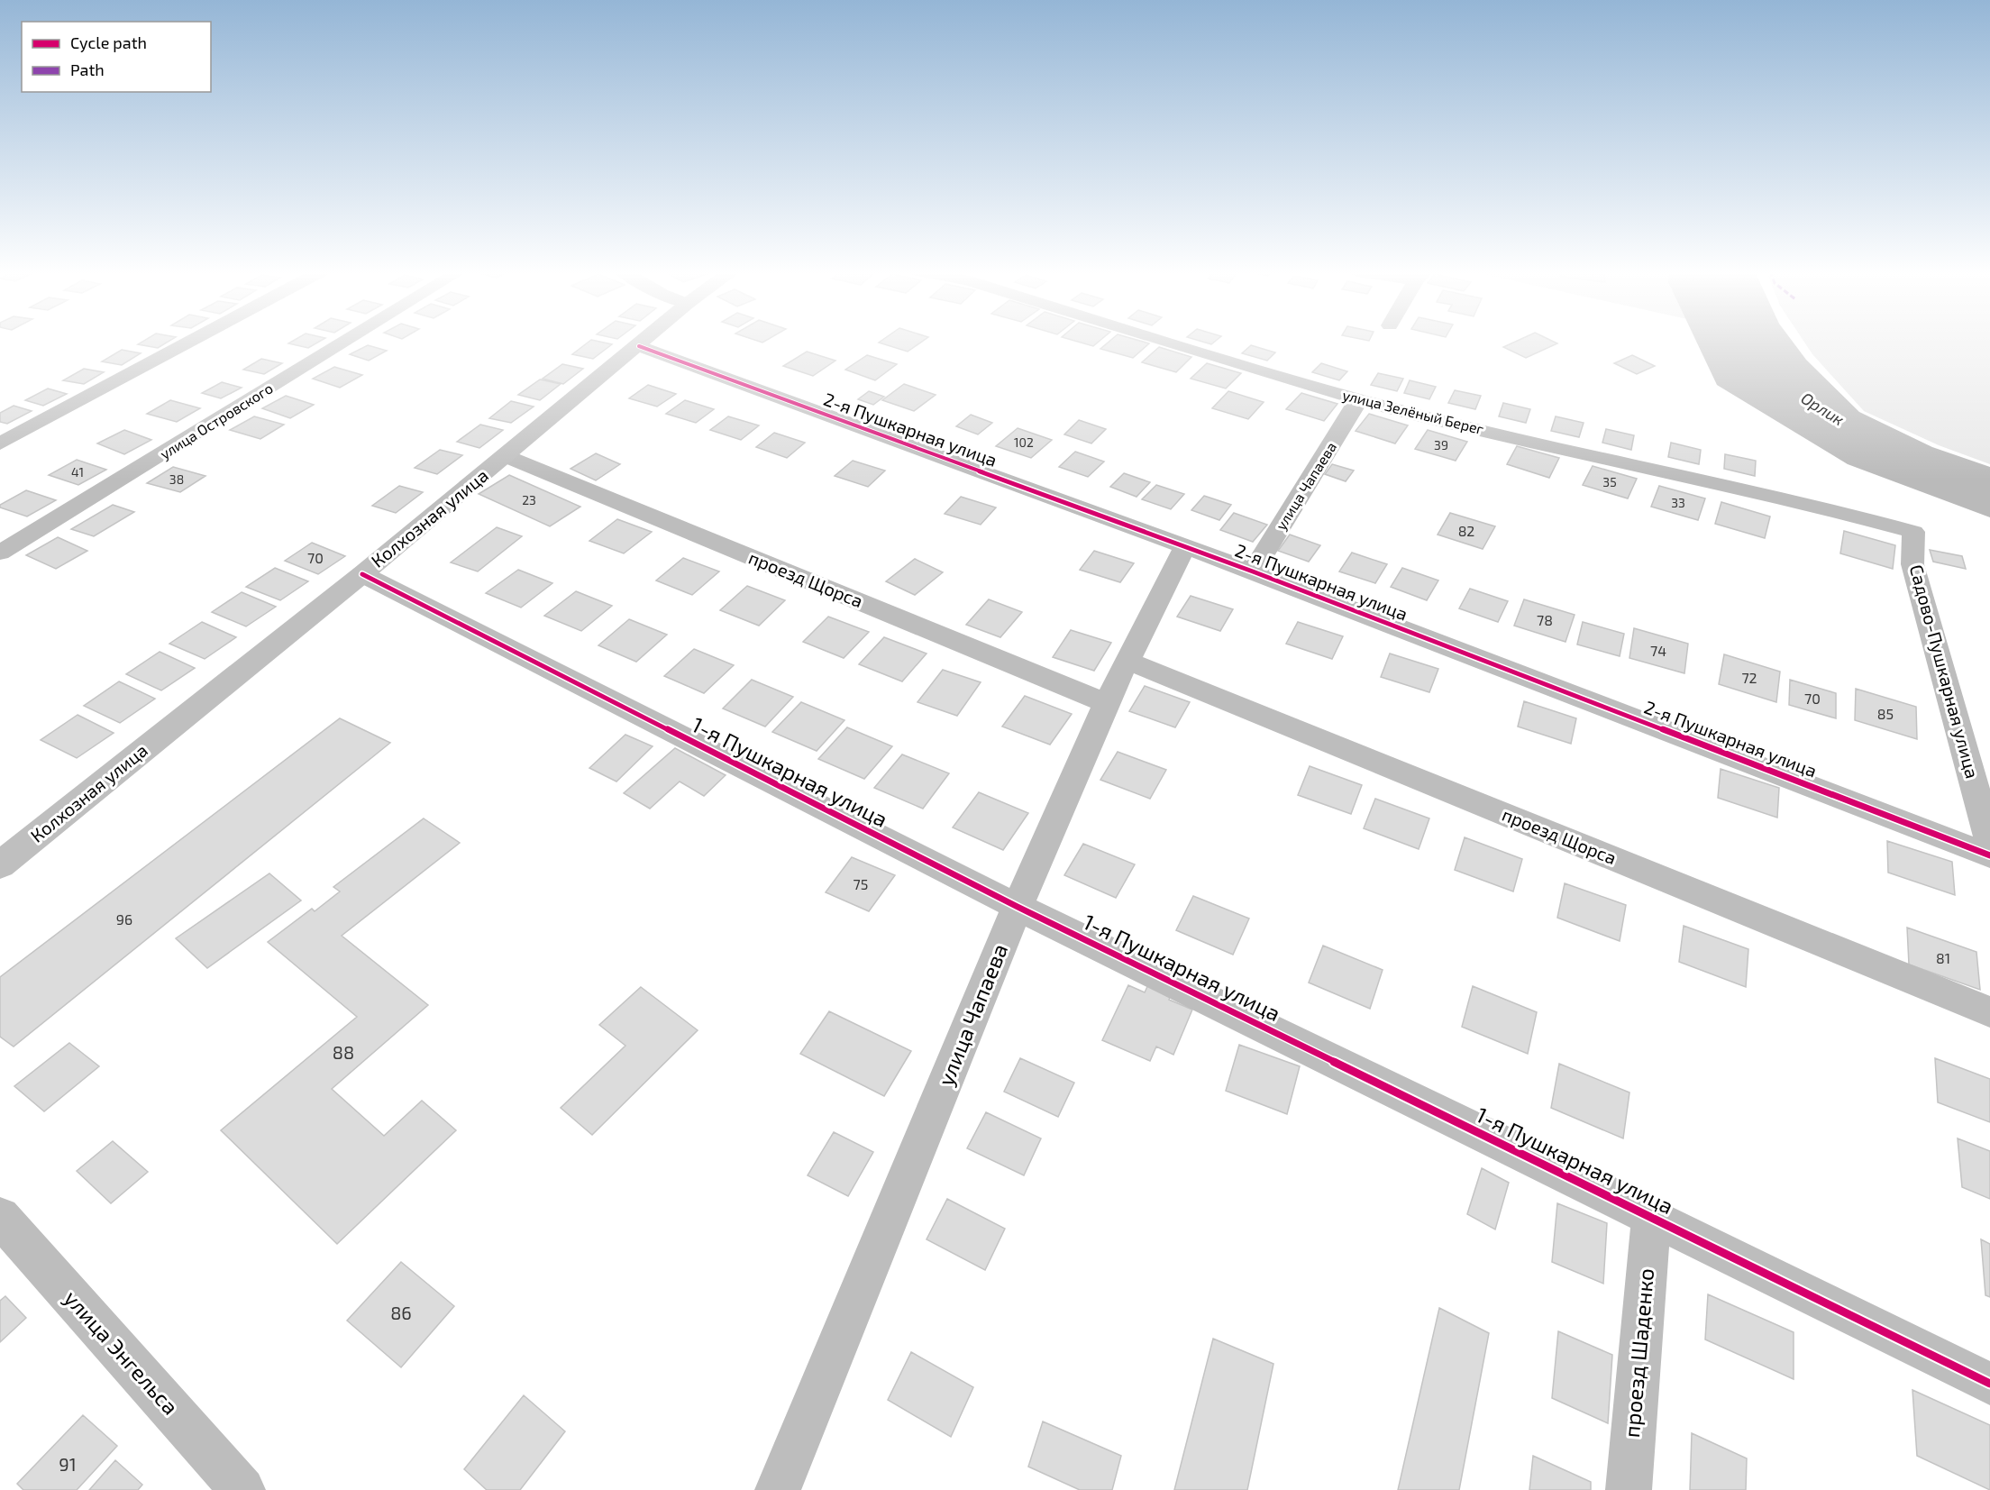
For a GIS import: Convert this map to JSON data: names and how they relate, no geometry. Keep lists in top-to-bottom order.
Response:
{
  "streets": {
    "main road": ["Колхозная улица"],
    "street": [
      "улица Зелёный Берег",
      "улица Островского",
      "2-я Пушкарная улица",
      "улица Чапаева",
      "проезд Щорса",
      "Садово-Пушкарная улица",
      "1-я Пушкарная улица",
      "улица Энгельса",
      "проезд Шаденко"
    ]
  },
  "crossings": [
    ["улица Зелёный Берег", "улица Чапаева"],
    ["улица Зелёный Берег", "Садово-Пушкарная улица"],
    ["2-я Пушкарная улица", "улица Чапаева"],
    ["2-я Пушкарная улица", "Колхозная улица"],
    ["улица Чапаева", "проезд Щорса"],
    ["улица Чапаева", "1-я Пушкарная улица"],
    ["Колхозная улица", "проезд Щорса"],
    ["Колхозная улица", "1-я Пушкарная улица"],
    ["1-я Пушкарная улица", "проезд Шаденко"]
  ],
  "water": ["Орлик"],
  "house_numbers": [
    "102",
    "39",
    "41",
    "38",
    "35",
    "23",
    "33",
    "82",
    "70",
    "78",
    "74",
    "72",
    "70",
    "85",
    "75",
    "96",
    "81",
    "88",
    "86",
    "91"
  ],
  "legend": ["Cycle path", "Path"]
}
